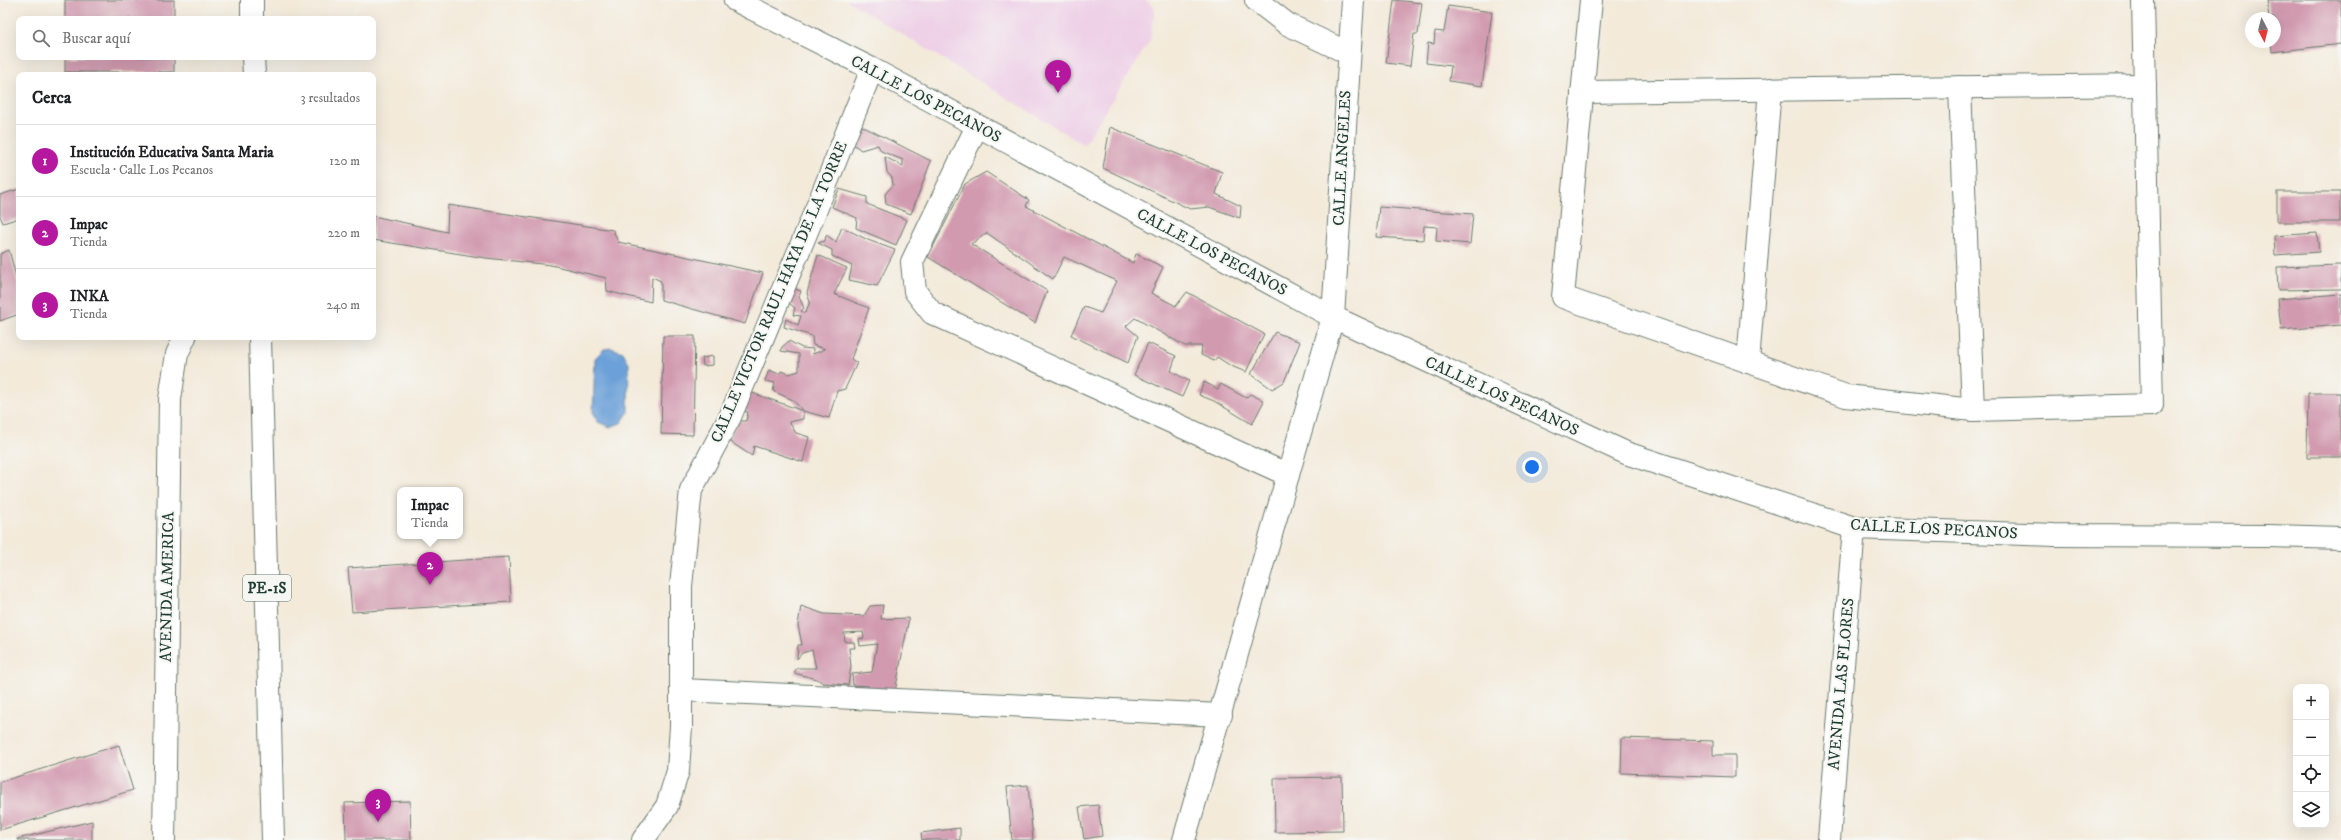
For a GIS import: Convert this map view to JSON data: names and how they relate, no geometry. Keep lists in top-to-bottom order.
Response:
{
  "streets": {
    "main road": [
      "CALLE LOS PECANOS",
      "CALLE ANGELES",
      "CALLE VICTOR RAUL HAYA DE LA TORRE",
      "AVENIDA AMERICA",
      "PE-1S",
      "AVENIDA LAS FLORES"
    ]
  },
  "crossings": [
    ["CALLE LOS PECANOS", "CALLE ANGELES"],
    ["CALLE LOS PECANOS", "CALLE VICTOR RAUL HAYA DE LA TORRE"],
    ["CALLE LOS PECANOS", "AVENIDA LAS FLORES"]
  ],
  "north": "bottom",
  "page": {
    "search": "Buscar aquí",
    "pins": ["1", "2", "3"],
    "heading": ["Cerca", "3 resultados"],
    "list": [
      {
        "mark": "1",
        "name": "Institución Educativa Santa Maria",
        "note": "Escuela · Calle Los Pecanos",
        "value": "120 m"
      },
      {
        "mark": "2",
        "name": "Impac",
        "note": "Tienda",
        "value": "220 m"
      },
      {
        "mark": "3",
        "name": "INKA",
        "note": "Tienda",
        "value": "240 m"
      }
    ],
    "popup": ["Impac", "Tienda"],
    "map_buttons": ["+", "−"]
  }
}
